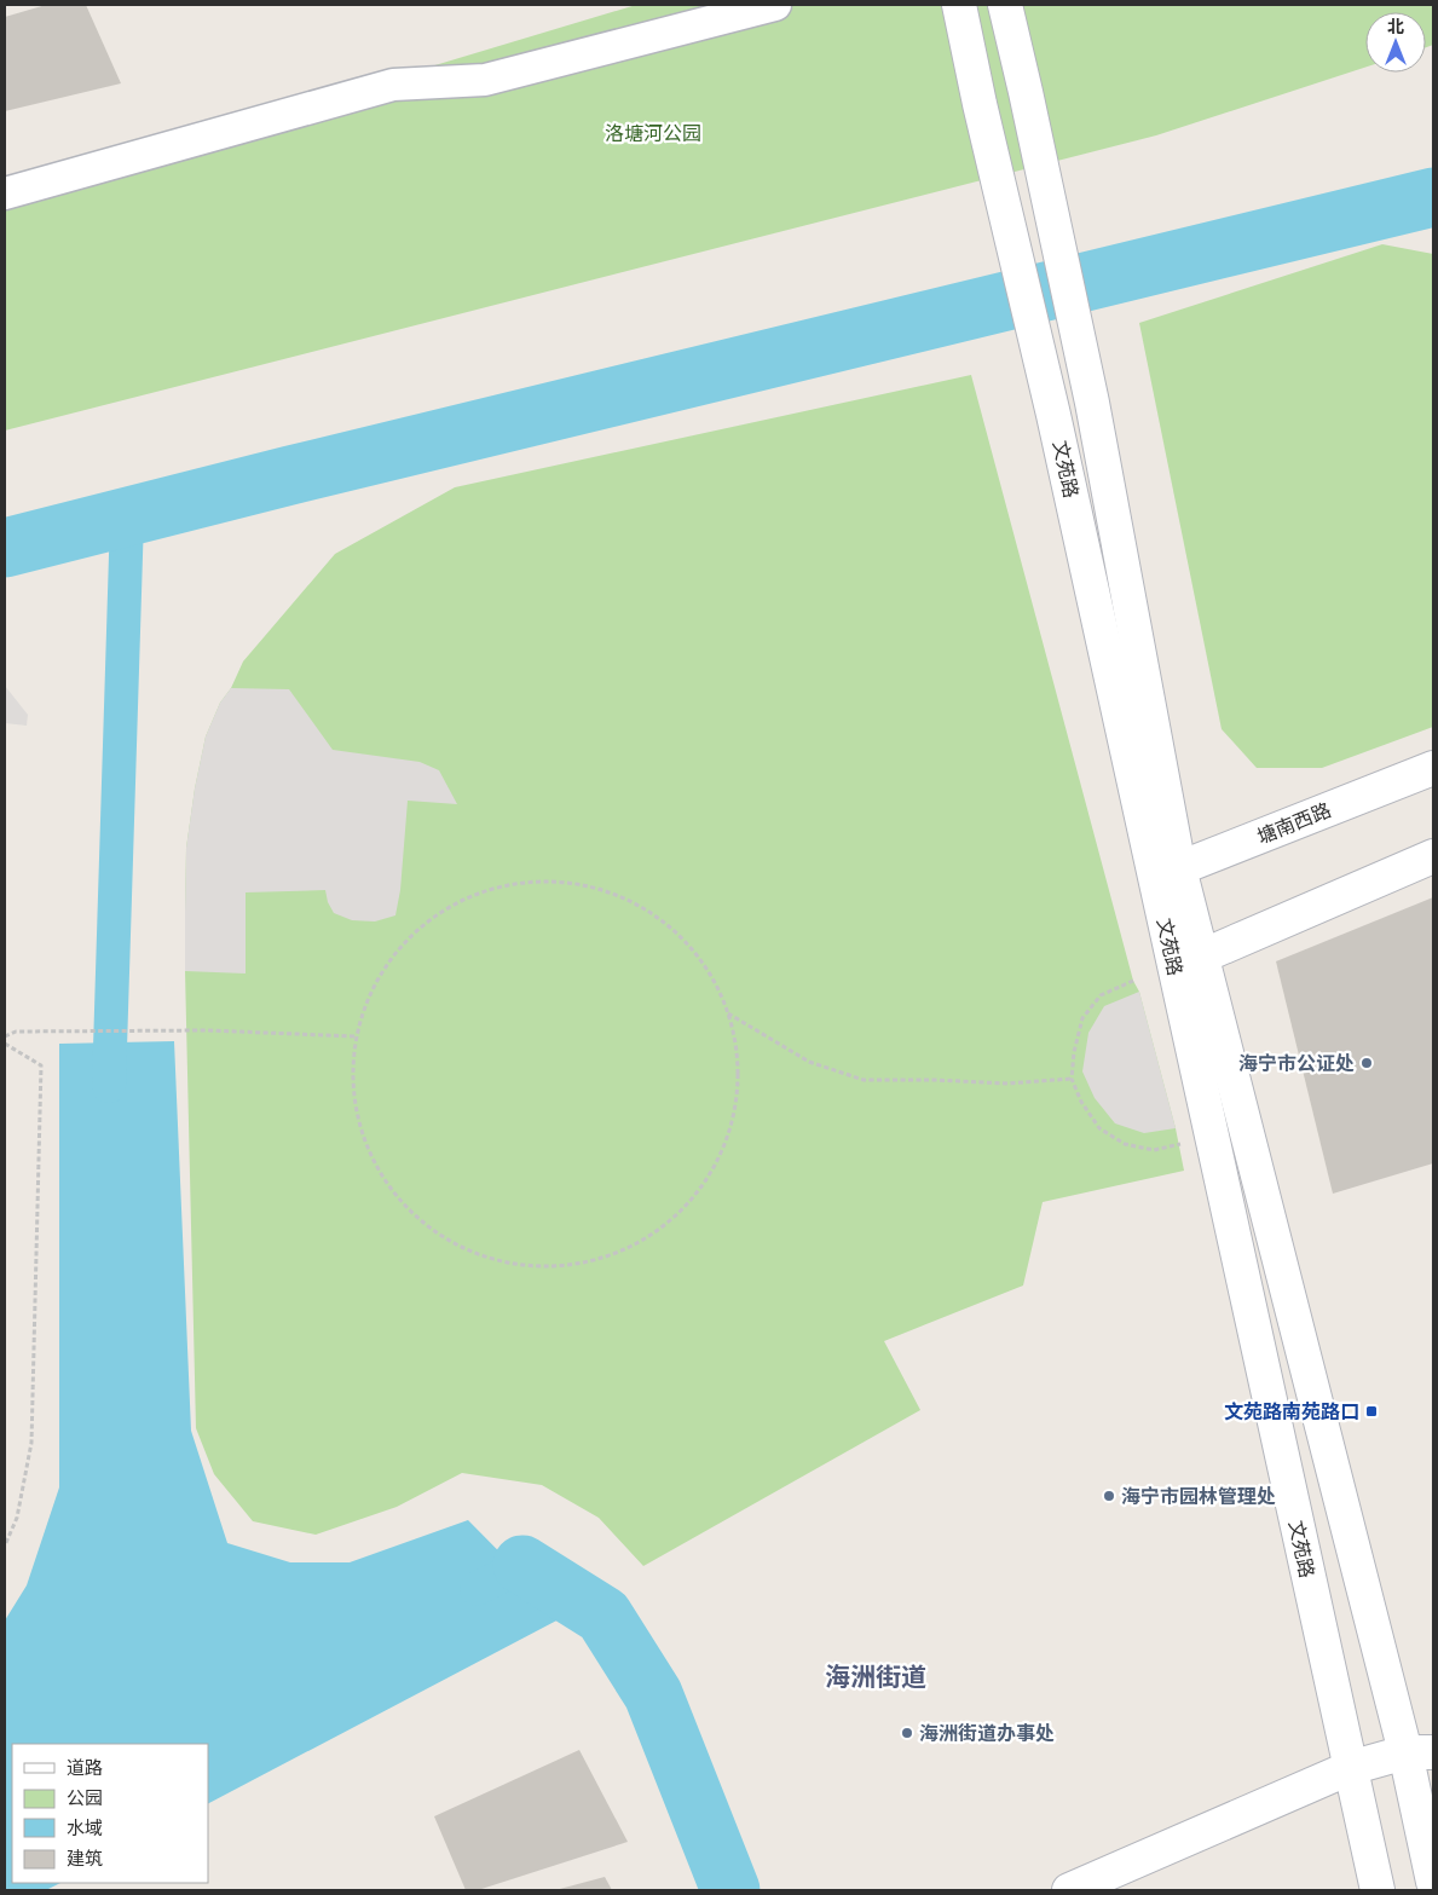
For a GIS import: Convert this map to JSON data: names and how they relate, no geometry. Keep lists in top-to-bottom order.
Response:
{
  "streets": {
    "main road": ["文苑路", "塘南西路"]
  },
  "crossings": [
    ["文苑路", "塘南西路"]
  ],
  "districts": ["海洲街道"],
  "parks": ["洛塘河公园"],
  "places": {
    "other": ["海宁市公证处", "海宁市园林管理处", "海洲街道办事处"],
    "transit": ["文苑路南苑路口"]
  },
  "legend": [
    "道路",
    "公园",
    "水域",
    "建筑"
  ],
  "north": "top"
}
